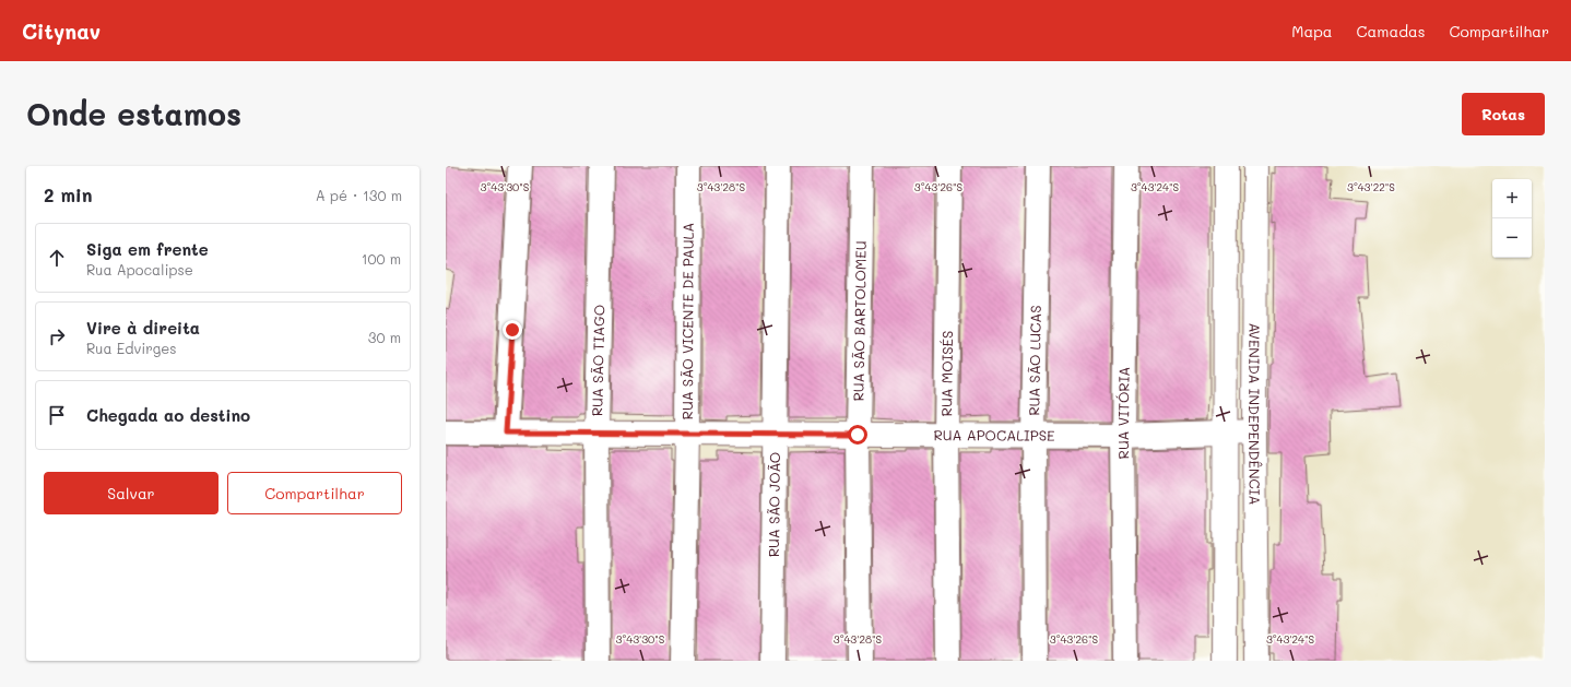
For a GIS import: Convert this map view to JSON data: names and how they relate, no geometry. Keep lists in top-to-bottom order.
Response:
{
  "streets": {
    "street": [
      "RUA SÃO VICENTE DE PAULA",
      "RUA SÃO BARTOLOMEU",
      "RUA SÃO TIAGO",
      "RUA SÃO LUCAS",
      "RUA MOISÉS",
      "RUA VITÓRIA",
      "AVENIDA INDEPENDÊNCIA",
      "RUA APOCALIPSE",
      "RUA SÃO JOÃO"
    ]
  },
  "crossings": [
    ["RUA SÃO VICENTE DE PAULA", "RUA APOCALIPSE"],
    ["RUA SÃO BARTOLOMEU", "RUA APOCALIPSE"],
    ["RUA SÃO TIAGO", "RUA APOCALIPSE"],
    ["RUA SÃO LUCAS", "RUA APOCALIPSE"],
    ["RUA MOISÉS", "RUA APOCALIPSE"],
    ["RUA VITÓRIA", "RUA APOCALIPSE"],
    ["AVENIDA INDEPENDÊNCIA", "RUA APOCALIPSE"],
    ["RUA APOCALIPSE", "RUA SÃO JOÃO"]
  ],
  "page": {
    "header": "Citynav",
    "nav": ["Mapa", "Camadas", "Compartilhar"],
    "buttons": [
      "Rotas",
      ["Salvar", "Compartilhar"]
    ],
    "title": "Onde estamos",
    "heading": ["2 min", "A pé · 130 m"],
    "map_buttons": ["+", "−"],
    "list": [
      ["Siga em frente", "Rua Apocalipse", "100 m"],
      ["Vire à direita", "Rua Edvirges", "30 m"],
      "Chegada ao destino"
    ]
  },
  "coordinates": [
    "3°43'30\"S",
    "3°43'28\"S",
    "3°43'26\"S",
    "3°43'24\"S",
    "3°43'22\"S"
  ]
}
